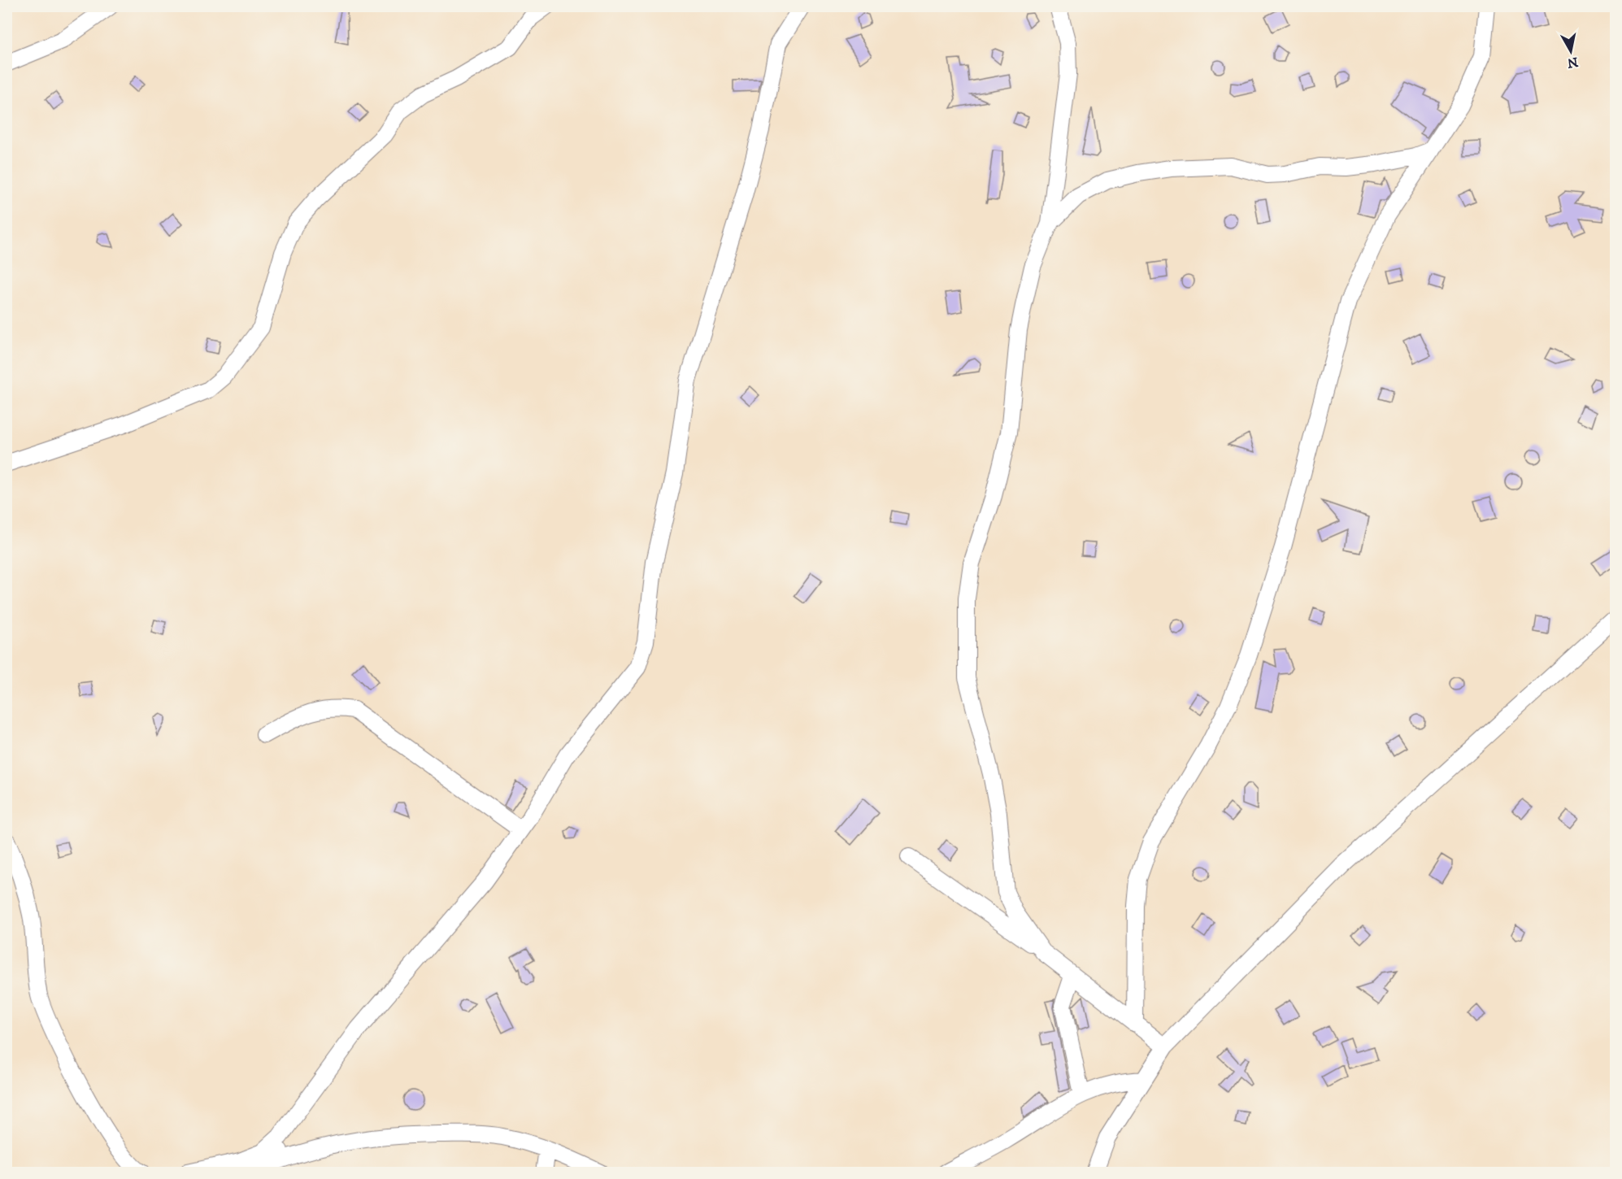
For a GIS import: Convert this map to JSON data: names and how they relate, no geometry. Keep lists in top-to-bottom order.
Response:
{
  "north": "bottom"
}
